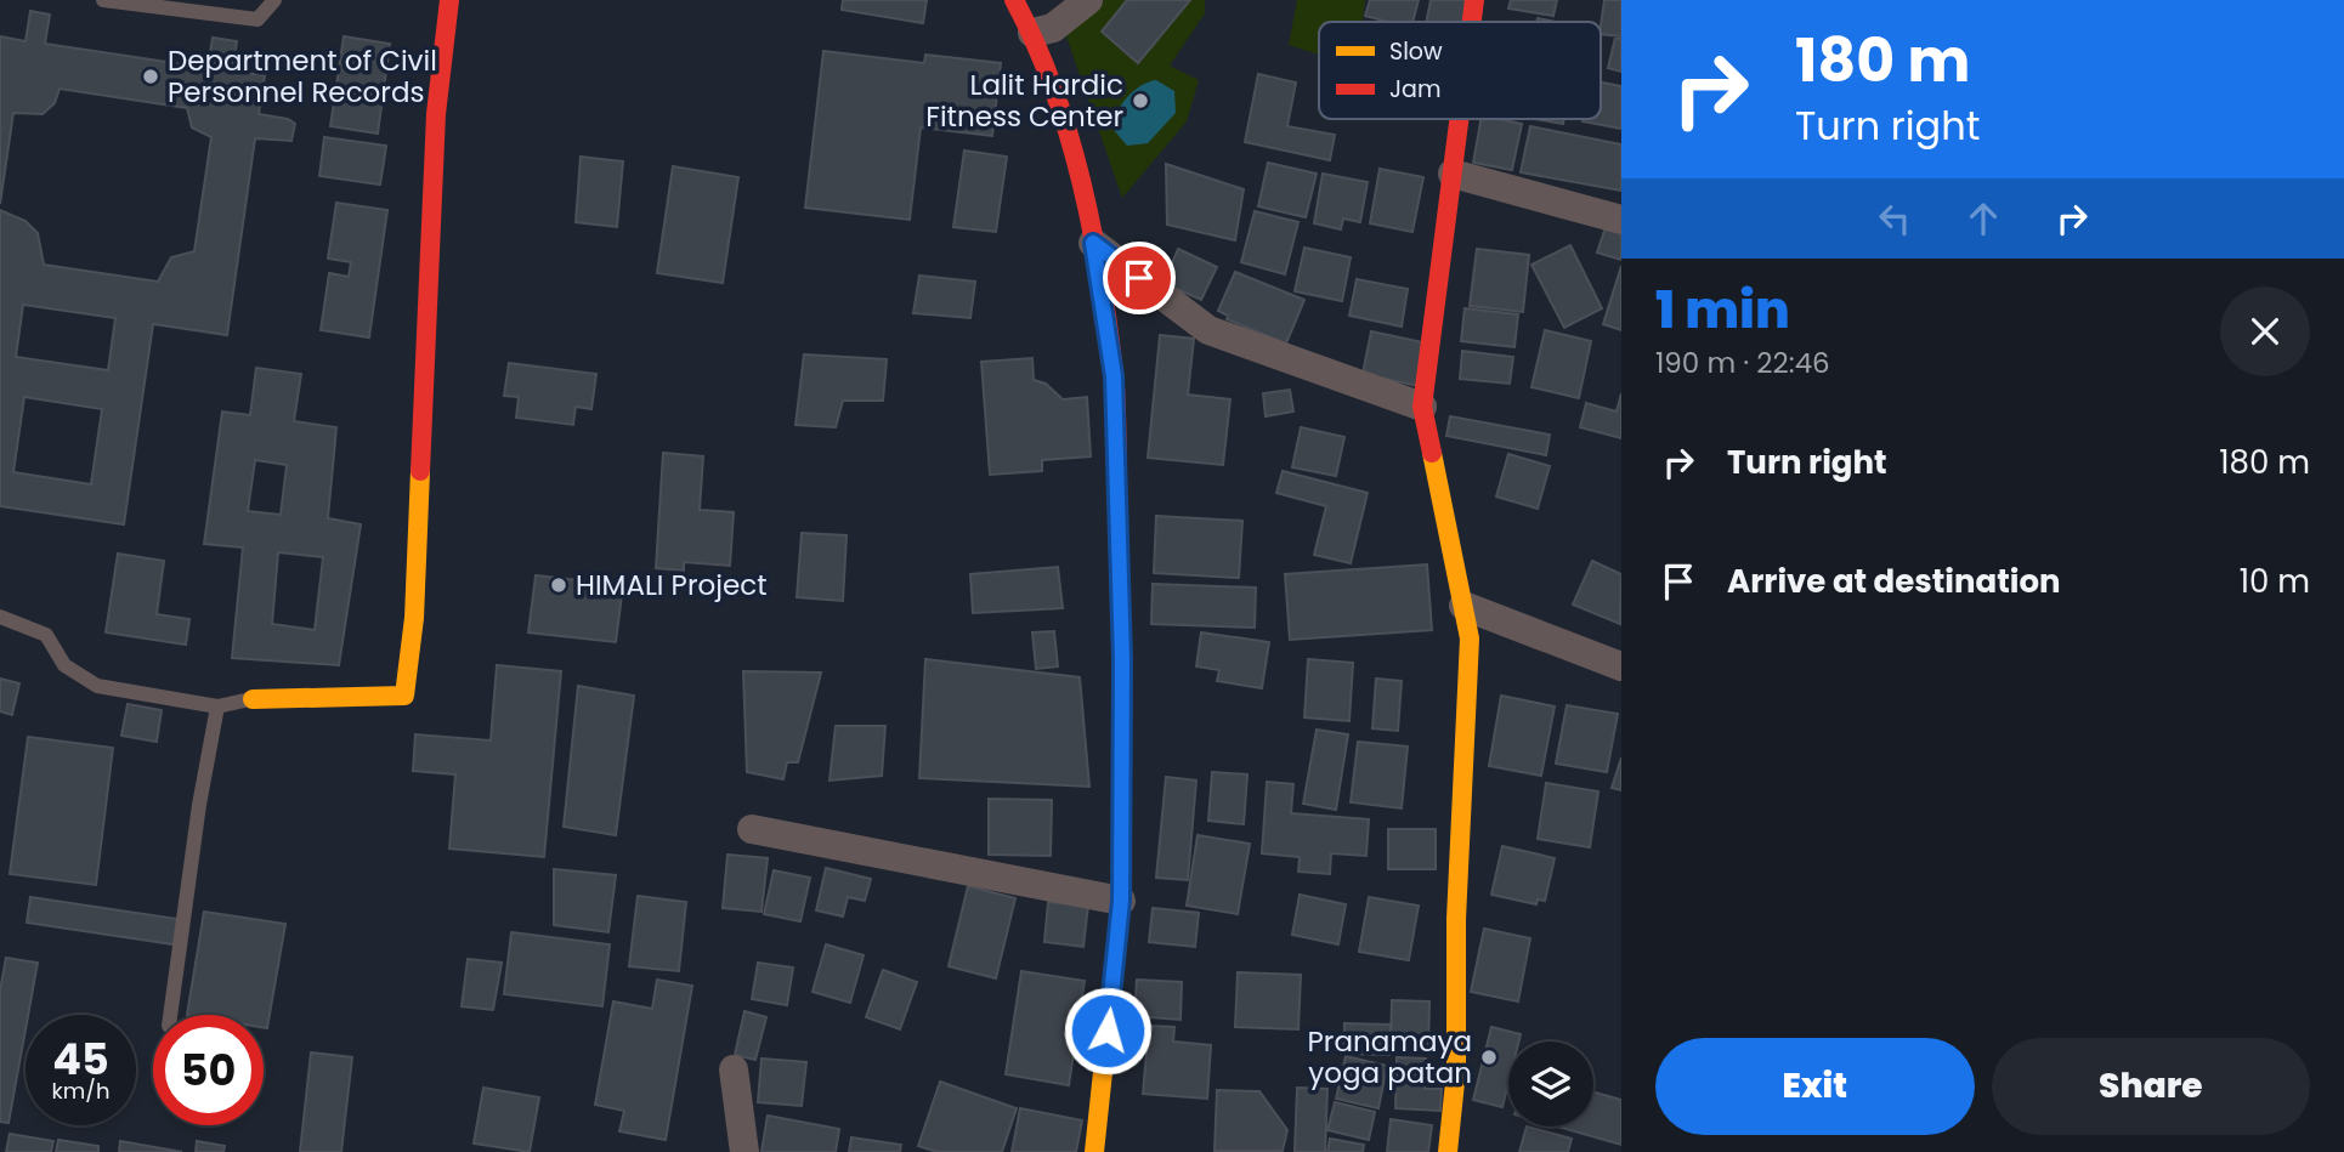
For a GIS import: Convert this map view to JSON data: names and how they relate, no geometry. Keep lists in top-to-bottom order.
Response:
{
  "places": [
    "Department of Civil Personnel Records",
    "Lalit Hardic Fitness Center",
    "HIMALI Project",
    "Pranamaya yoga patan"
  ],
  "legend": ["Slow", "Jam"],
  "page": {
    "turn": ["180 m", "Turn right"],
    "heading": ["1 min", "190 m · 22:46"],
    "list": [
      {
        "name": "Turn right",
        "value": "180 m"
      },
      {
        "name": "Arrive at destination",
        "value": "10 m"
      }
    ],
    "speed": "45 km/h",
    "limit": "50",
    "buttons": ["Exit", "Share"]
  }
}
